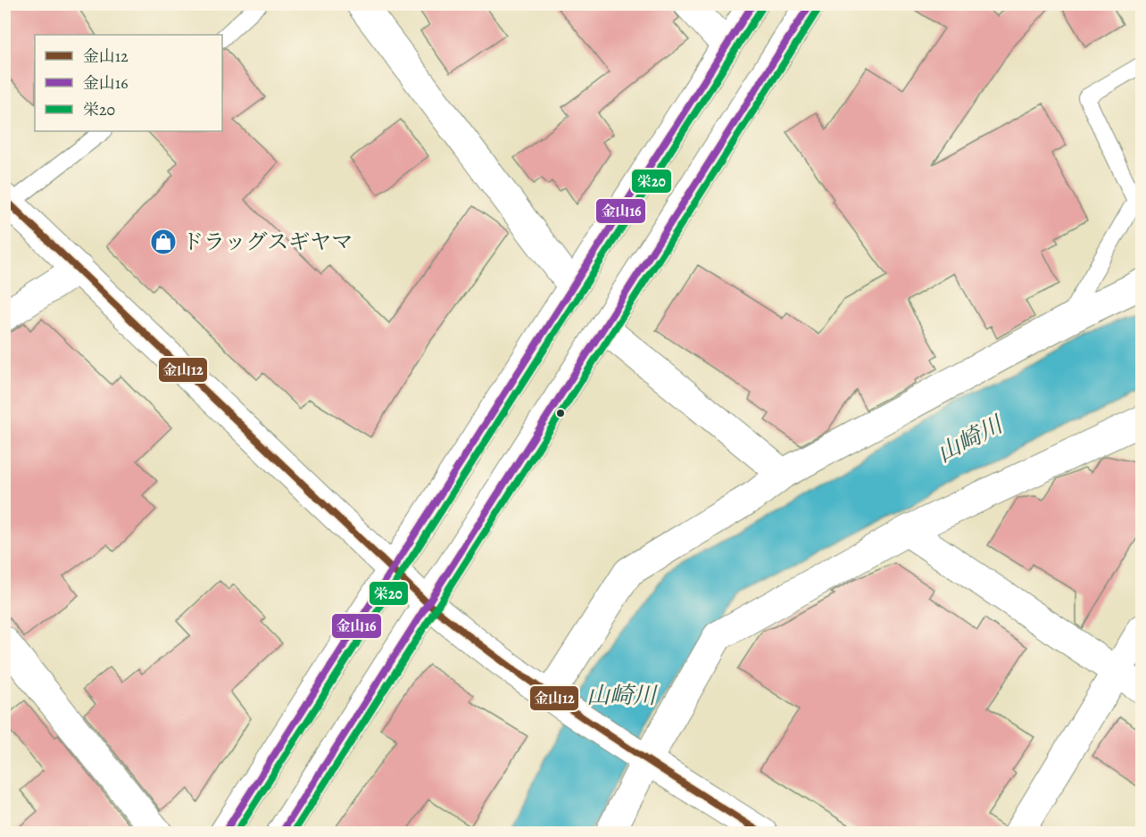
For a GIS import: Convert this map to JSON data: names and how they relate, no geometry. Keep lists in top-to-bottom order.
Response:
{
  "water": ["山崎川"],
  "places": {
    "shop": ["ドラッグスギヤマ"]
  },
  "lines": ["transit line 金山16", "transit line 栄20", "transit line 金山12"],
  "legend": ["金山12", "金山16", "栄20"]
}
